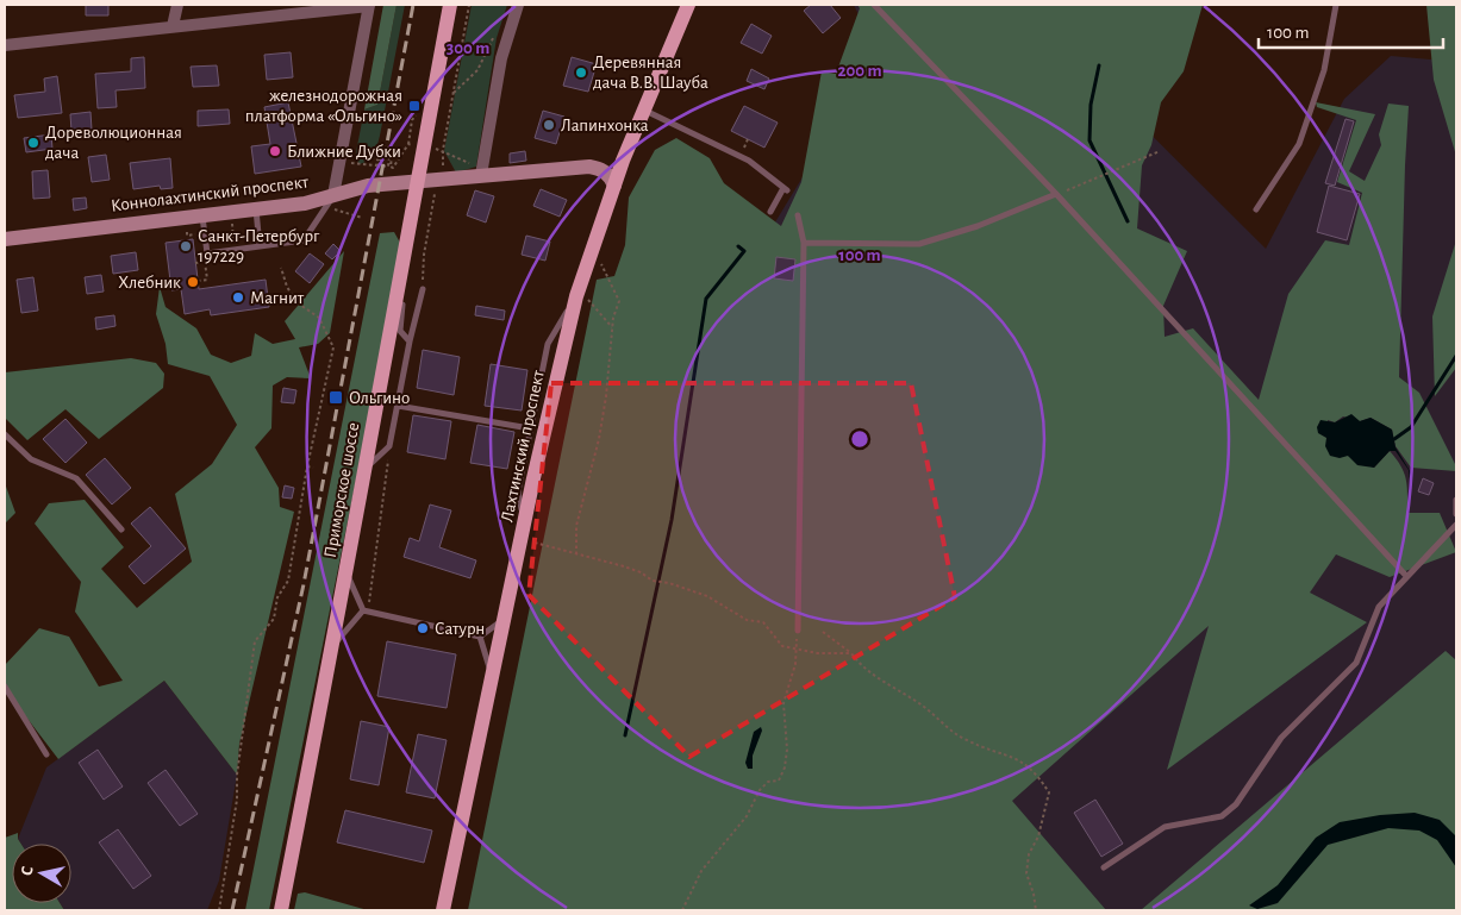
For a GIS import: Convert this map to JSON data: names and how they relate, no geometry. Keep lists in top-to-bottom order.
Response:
{
  "streets": {
    "main road": ["Коннолахтинский проспект", "Лахтинский проспект", "Приморское шоссе"]
  },
  "crossings": [
    ["Коннолахтинский проспект", "Лахтинский проспект"],
    ["Коннолахтинский проспект", "Приморское шоссе"]
  ],
  "places": {
    "other": [
      "Деревянная дача В.В. Шауба",
      "Лапинхонка",
      "Дореволюционная дача",
      "Ближние Дубки",
      "Санкт-Петербург 197229",
      "Хлебник",
      "Магнит",
      "Сатурн"
    ],
    "transit": ["железнодорожная платформа «Ольгино»", "Ольгино"]
  },
  "scale_bar": "100 m",
  "north": "left",
  "rings": ["300 m", "200 m", "100 m"]
}
